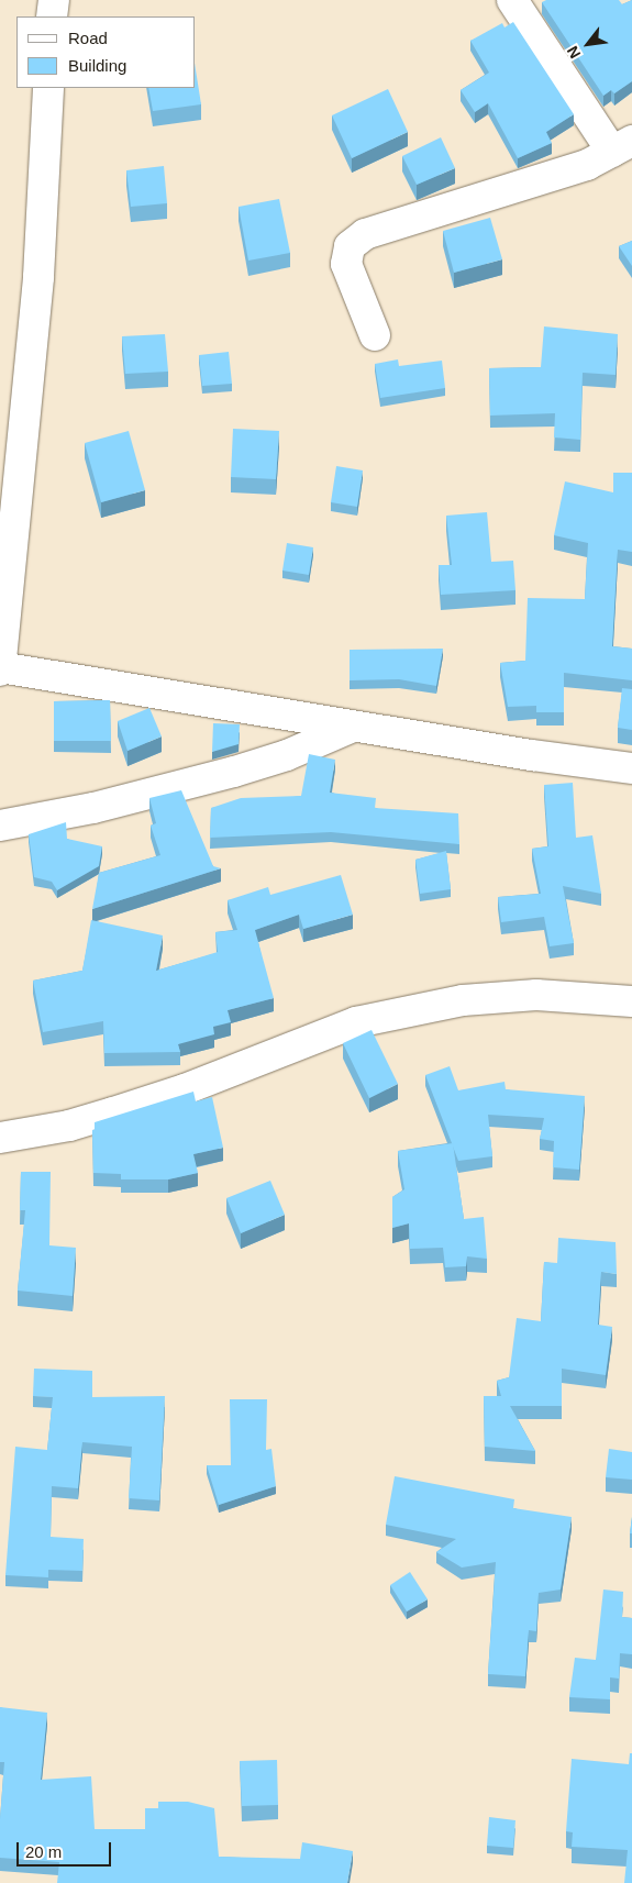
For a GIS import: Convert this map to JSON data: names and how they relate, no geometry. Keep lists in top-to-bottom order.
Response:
{
  "legend": ["Road", "Building"],
  "scale_bar": "20 m",
  "north": "bottom left"
}
